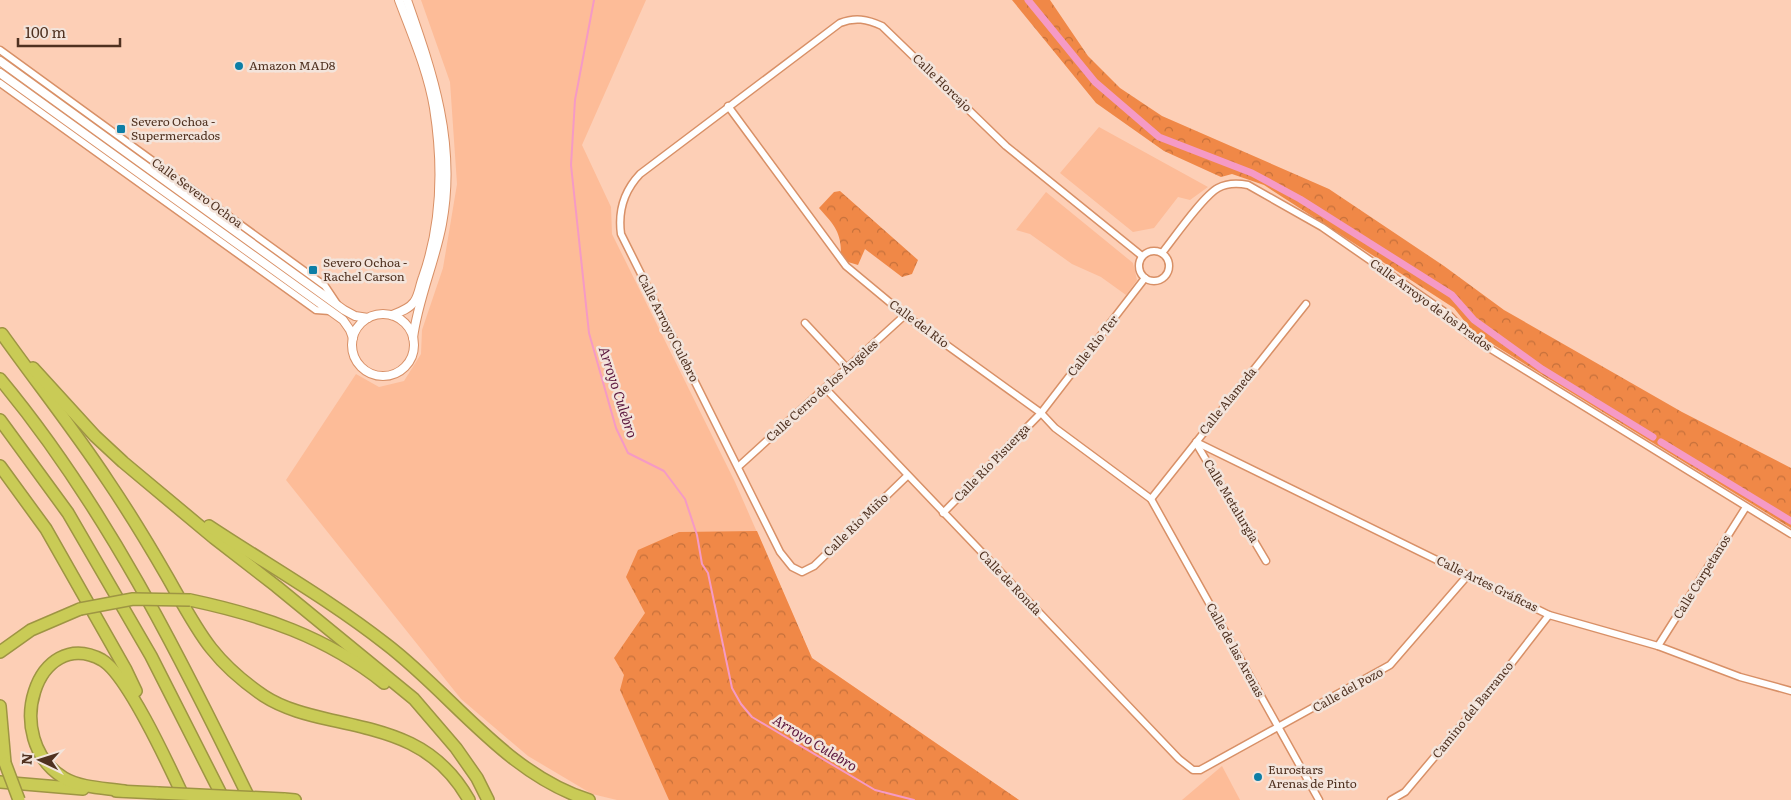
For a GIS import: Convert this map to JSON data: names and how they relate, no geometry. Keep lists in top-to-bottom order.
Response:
{
  "streets": {
    "street": [
      "Calle Horcajo",
      "Calle Severo Ochoa",
      "Calle Arroyo de los Prados",
      "Calle del Río",
      "Calle Arroyo Culebro",
      "Calle Río Ter",
      "Calle Cerro de los Ángeles",
      "Calle Alameda",
      "Calle Río Pisuerga",
      "Calle Metalurgia",
      "Calle Río Miño",
      "Calle Carpetanos",
      "Calle de Ronda",
      "Calle Artes Gráficas",
      "Calle de las Arenas",
      "Calle del Pozo",
      "Camino del Barranco"
    ]
  },
  "crossings": [
    ["Calle Horcajo", "Calle Arroyo de los Prados"],
    ["Calle Horcajo", "Calle del Río"],
    ["Calle Horcajo", "Calle Arroyo Culebro"],
    ["Calle Horcajo", "Calle Río Ter"],
    ["Calle Arroyo de los Prados", "Calle Río Ter"],
    ["Calle Arroyo de los Prados", "Calle Carpetanos"],
    ["Calle del Río", "Calle Arroyo Culebro"],
    ["Calle del Río", "Calle Río Ter"],
    ["Calle del Río", "Calle Cerro de los Ángeles"],
    ["Calle del Río", "Calle Alameda"],
    ["Calle del Río", "Calle Río Pisuerga"],
    ["Calle del Río", "Calle de las Arenas"],
    ["Calle Arroyo Culebro", "Calle Cerro de los Ángeles"],
    ["Calle Arroyo Culebro", "Calle Río Miño"],
    ["Calle Río Ter", "Calle Río Pisuerga"],
    ["Calle Cerro de los Ángeles", "Calle de Ronda"],
    ["Calle Alameda", "Calle Metalurgia"],
    ["Calle Alameda", "Calle Artes Gráficas"],
    ["Calle Alameda", "Calle de las Arenas"],
    ["Calle Río Pisuerga", "Calle de Ronda"],
    ["Calle Metalurgia", "Calle Artes Gráficas"],
    ["Calle Río Miño", "Calle de Ronda"],
    ["Calle Carpetanos", "Calle Artes Gráficas"],
    ["Calle de Ronda", "Calle del Pozo"],
    ["Calle Artes Gráficas", "Calle del Pozo"],
    ["Calle Artes Gráficas", "Camino del Barranco"],
    ["Calle de las Arenas", "Calle del Pozo"]
  ],
  "water": ["Arroyo Culebro"],
  "places": {
    "other": ["Amazon MAD8", "Eurostars Arenas de Pinto"],
    "transit": ["Severo Ochoa - Supermercados", "Severo Ochoa - Rachel Carson"]
  },
  "scale_bar": "100 m",
  "north": "left"
}
